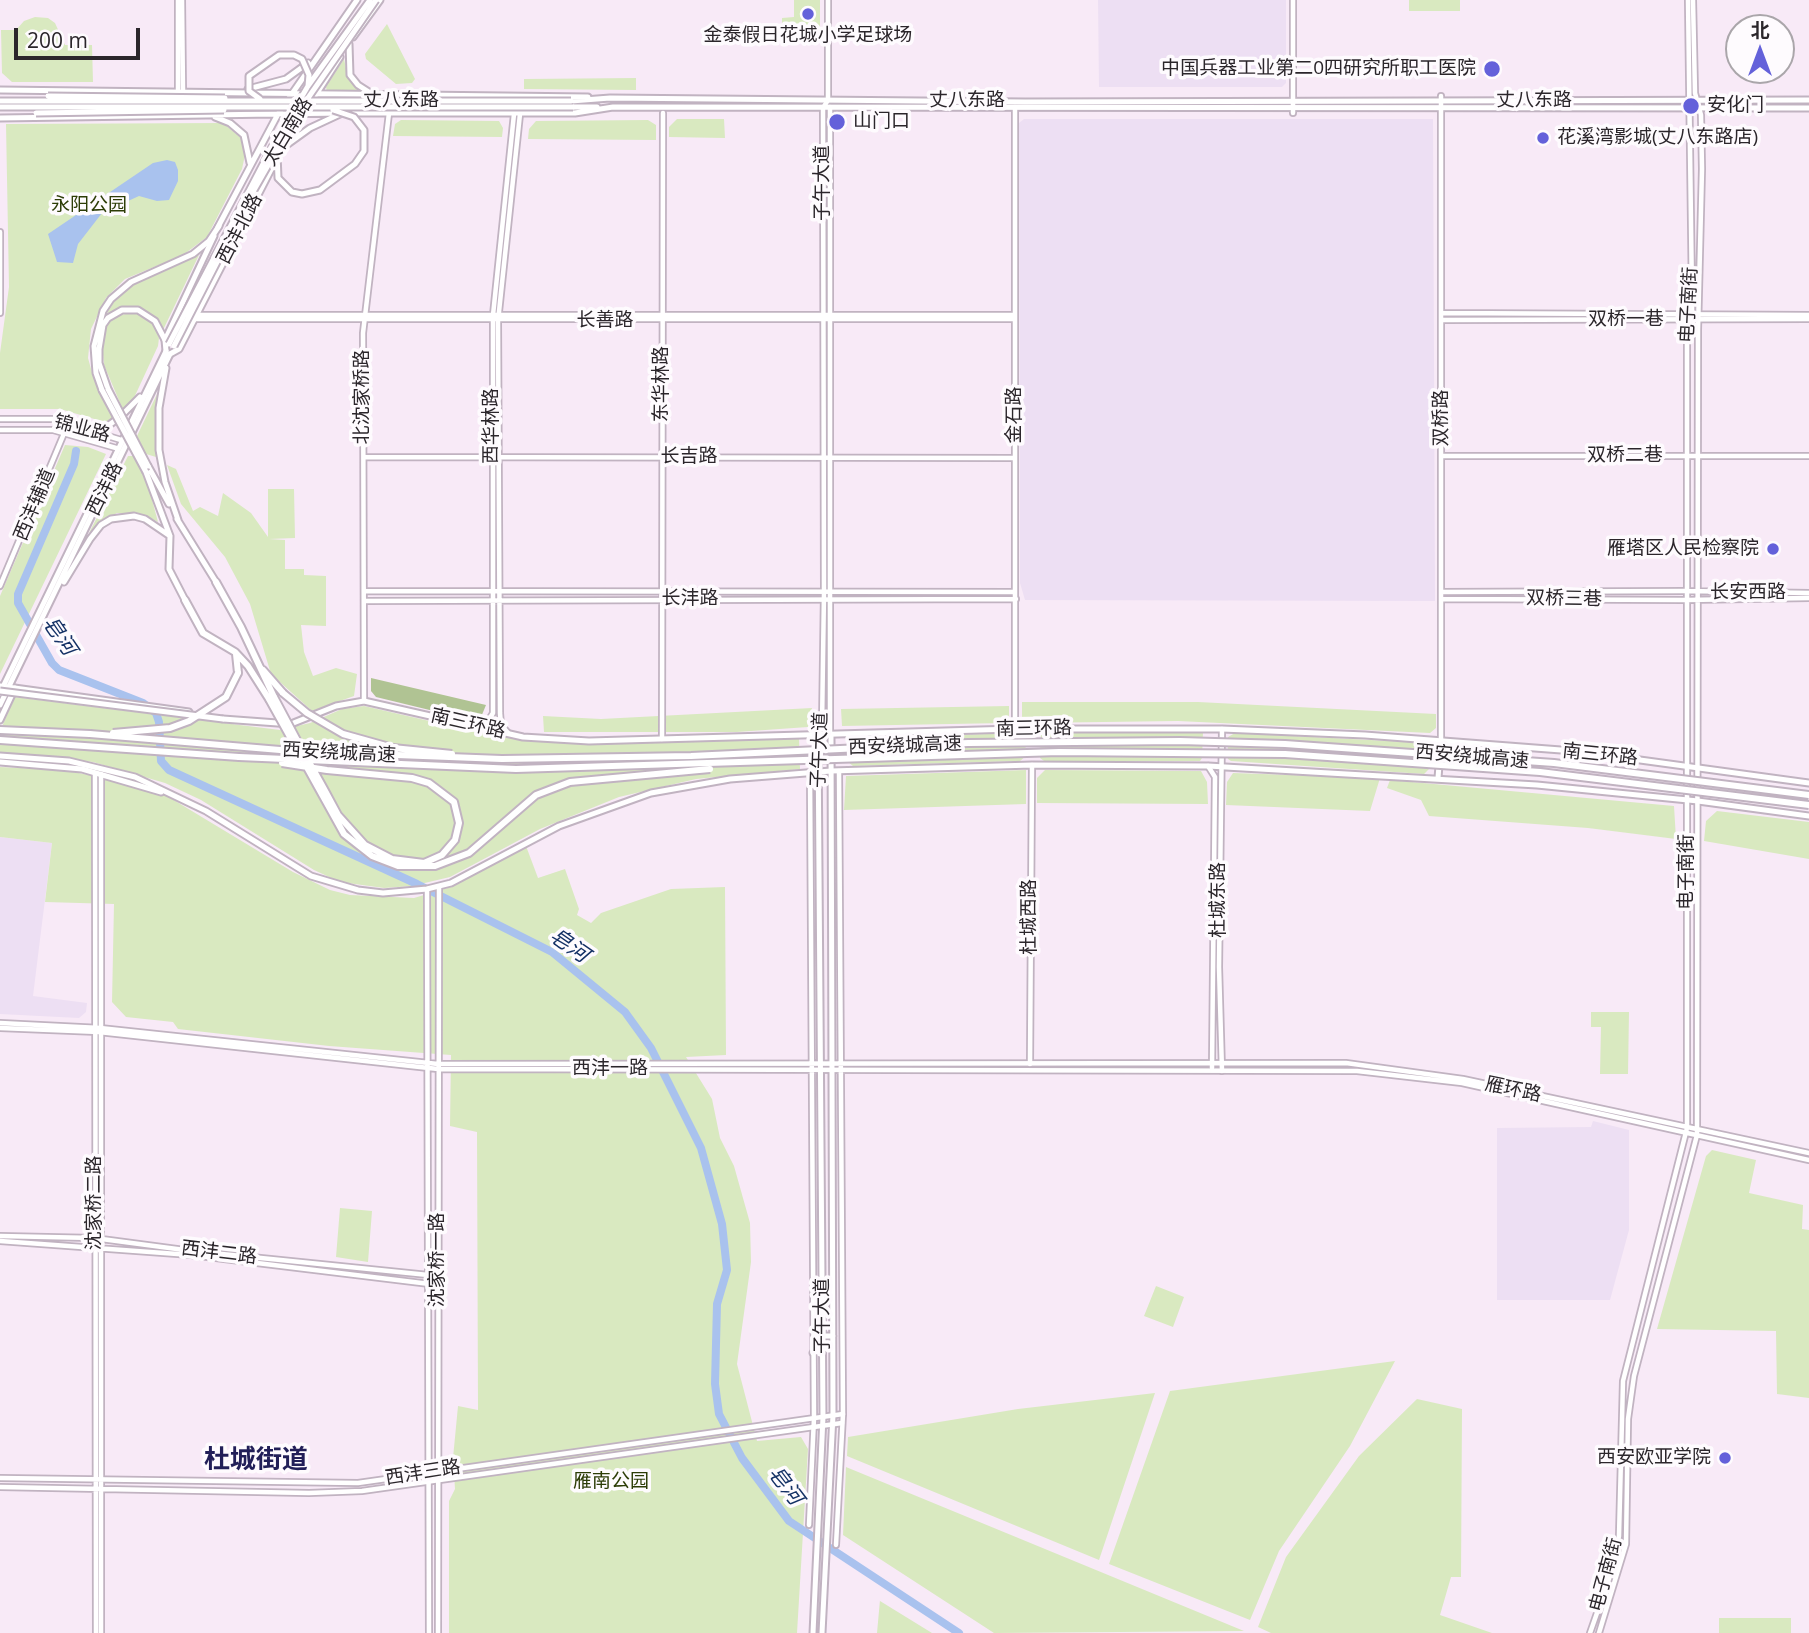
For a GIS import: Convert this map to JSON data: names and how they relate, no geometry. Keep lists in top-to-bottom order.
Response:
{
  "streets": {
    "highway": ["西安绕城高速"],
    "main road": [
      "丈八东路",
      "太白南路",
      "子午大道",
      "西沣北路",
      "西沣路",
      "南三环路"
    ],
    "street": [
      "电子南街",
      "双桥一巷",
      "长善路",
      "东华林路",
      "北沈家桥路",
      "金石路",
      "双桥路",
      "西华林路",
      "锦业路",
      "双桥二巷",
      "长吉路",
      "西沣辅道",
      "长安西路",
      "长沣路",
      "双桥三巷",
      "杜城东路",
      "杜城西路",
      "西沣一路",
      "雁环路",
      "沈家桥二路",
      "西沣二路",
      "沈家桥一路",
      "西沣三路"
    ]
  },
  "crossings": [
    ["丈八东路", "子午大道"],
    ["丈八东路", "西沣北路"],
    ["丈八东路", "电子南街"],
    ["丈八东路", "北沈家桥路"],
    ["丈八东路", "金石路"],
    ["丈八东路", "双桥路"],
    ["丈八东路", "西华林路"],
    ["太白南路", "西沣北路"],
    ["子午大道", "长善路"],
    ["子午大道", "长吉路"],
    ["子午大道", "长沣路"],
    ["子午大道", "南三环路"],
    ["子午大道", "西沣一路"],
    ["子午大道", "西沣三路"],
    ["西沣北路", "长善路"],
    ["西沣北路", "西沣路"],
    ["电子南街", "双桥一巷"],
    ["电子南街", "双桥二巷"],
    ["电子南街", "长安西路"],
    ["电子南街", "双桥三巷"],
    ["电子南街", "南三环路"],
    ["电子南街", "雁环路"],
    ["双桥一巷", "双桥路"],
    ["长善路", "东华林路"],
    ["长善路", "北沈家桥路"],
    ["长善路", "金石路"],
    ["长善路", "西华林路"],
    ["东华林路", "长吉路"],
    ["东华林路", "长沣路"],
    ["东华林路", "南三环路"],
    ["北沈家桥路", "长吉路"],
    ["北沈家桥路", "长沣路"],
    ["北沈家桥路", "南三环路"],
    ["金石路", "长吉路"],
    ["金石路", "长沣路"],
    ["金石路", "南三环路"],
    ["双桥路", "双桥二巷"],
    ["双桥路", "双桥三巷"],
    ["双桥路", "南三环路"],
    ["西华林路", "长吉路"],
    ["西华林路", "长沣路"],
    ["西华林路", "南三环路"],
    ["锦业路", "西沣路"],
    ["锦业路", "西沣辅道"],
    ["西沣路", "南三环路"],
    ["长安西路", "双桥三巷"],
    ["南三环路", "杜城东路"],
    ["南三环路", "杜城西路"],
    ["南三环路", "沈家桥二路"],
    ["南三环路", "沈家桥一路"],
    ["杜城东路", "西沣一路"],
    ["杜城东路", "雁环路"],
    ["杜城西路", "西沣一路"],
    ["西沣一路", "雁环路"],
    ["西沣一路", "沈家桥二路"],
    ["西沣一路", "沈家桥一路"],
    ["沈家桥二路", "西沣二路"],
    ["沈家桥二路", "西沣三路"],
    ["西沣二路", "沈家桥一路"],
    ["沈家桥一路", "西沣三路"]
  ],
  "districts": ["杜城街道"],
  "water": ["皂河"],
  "parks": ["永阳公园", "雁南公园"],
  "places": [
    "金泰假日花城小学足球场",
    "中国兵器工业第二0四研究所职工医院",
    "安化门",
    "山门口",
    "花溪湾影城(丈八东路店)",
    "雁塔区人民检察院",
    "西安欧亚学院"
  ],
  "scale_bar": "200 m",
  "north": "top"
}
